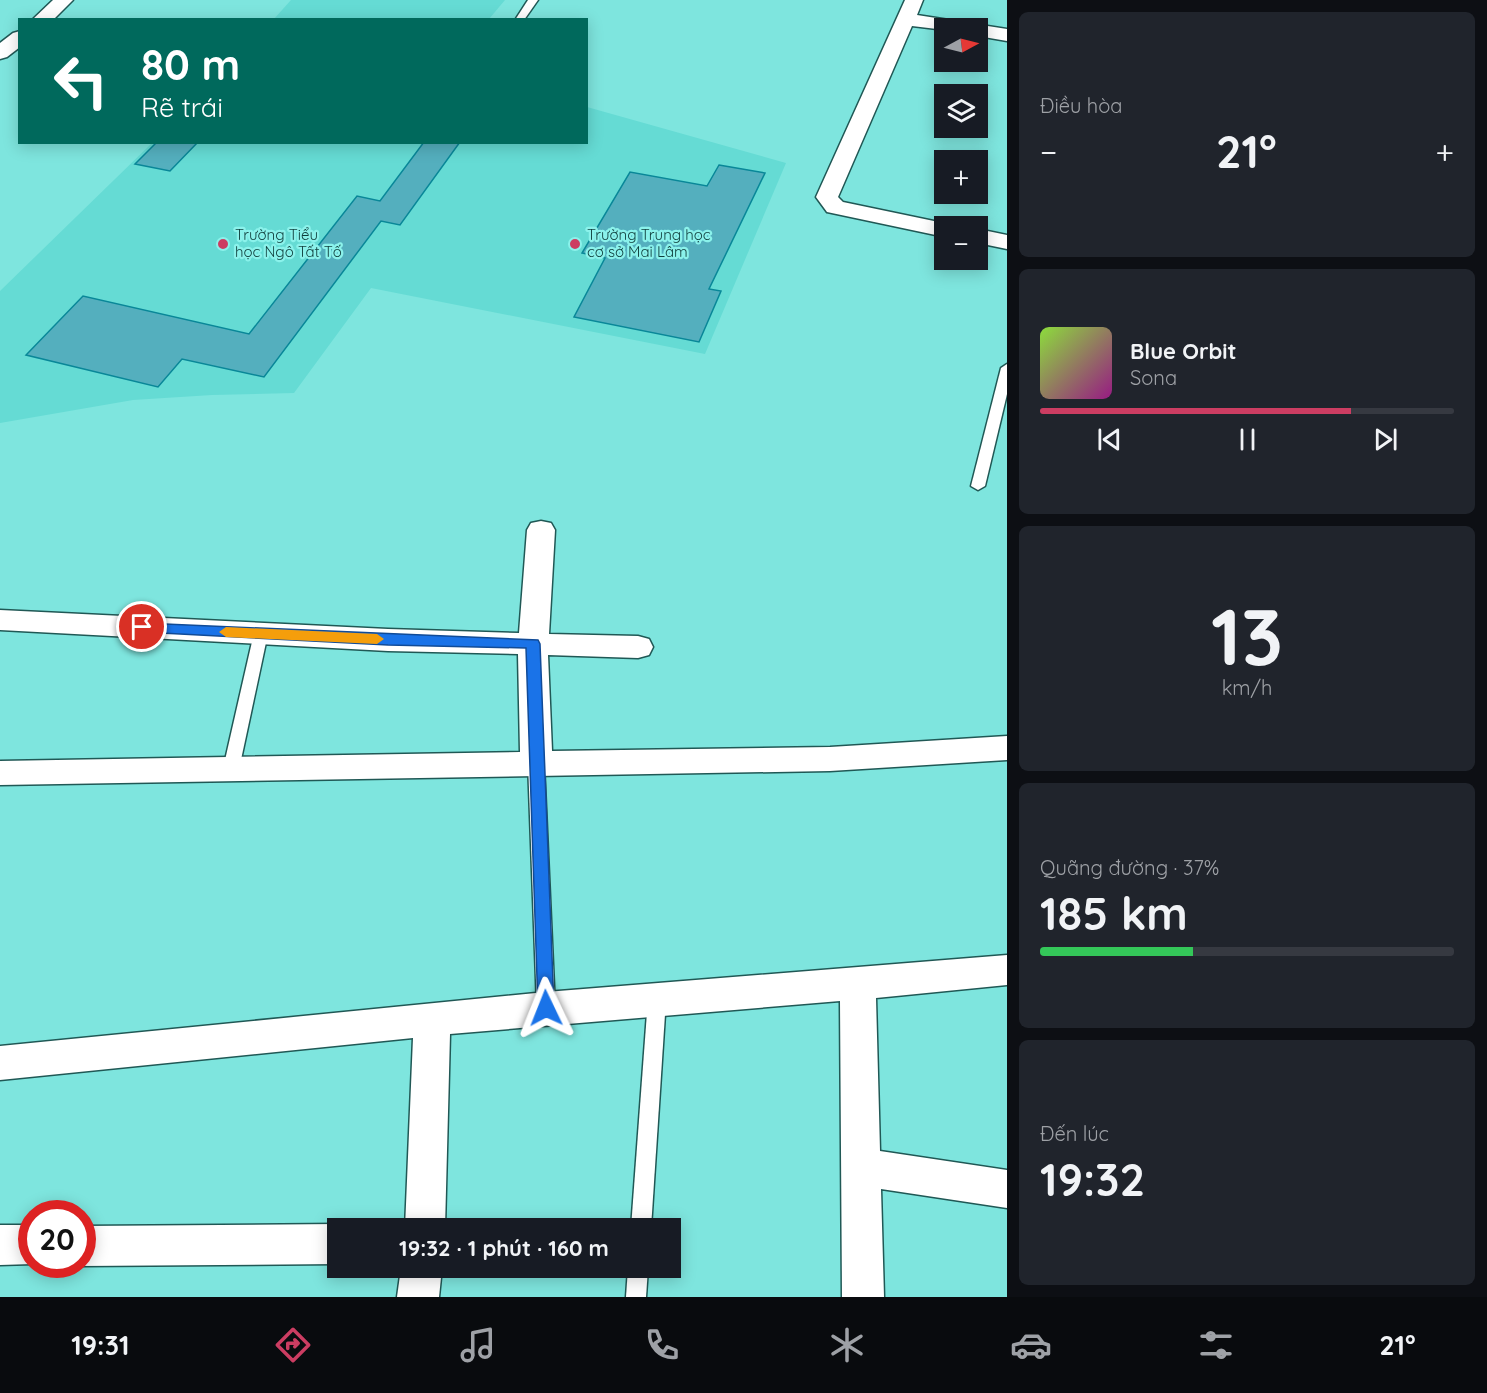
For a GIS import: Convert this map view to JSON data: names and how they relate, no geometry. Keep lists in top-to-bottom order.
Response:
{
  "places": ["Trường Tiểu học Ngô Tất Tố", "Trường Trung học cơ sở Mai Lâm"],
  "north": "right",
  "page": {
    "tile": [
      "Điều hòa",
      ["13", "km/h"],
      ["Quãng đường · 37%", "185 km"],
      ["Đến lúc", "19:32"]
    ],
    "map_buttons": ["+", "−"],
    "turn": ["80 m", "Rẽ trái"],
    "heat": ["−", "21°", "+"],
    "song": ["Blue Orbit", "Sona"],
    "limit": "20",
    "trip": "19:32 · 1 phút · 160 m",
    "tabs": ["19:31", "21°"]
  }
}
